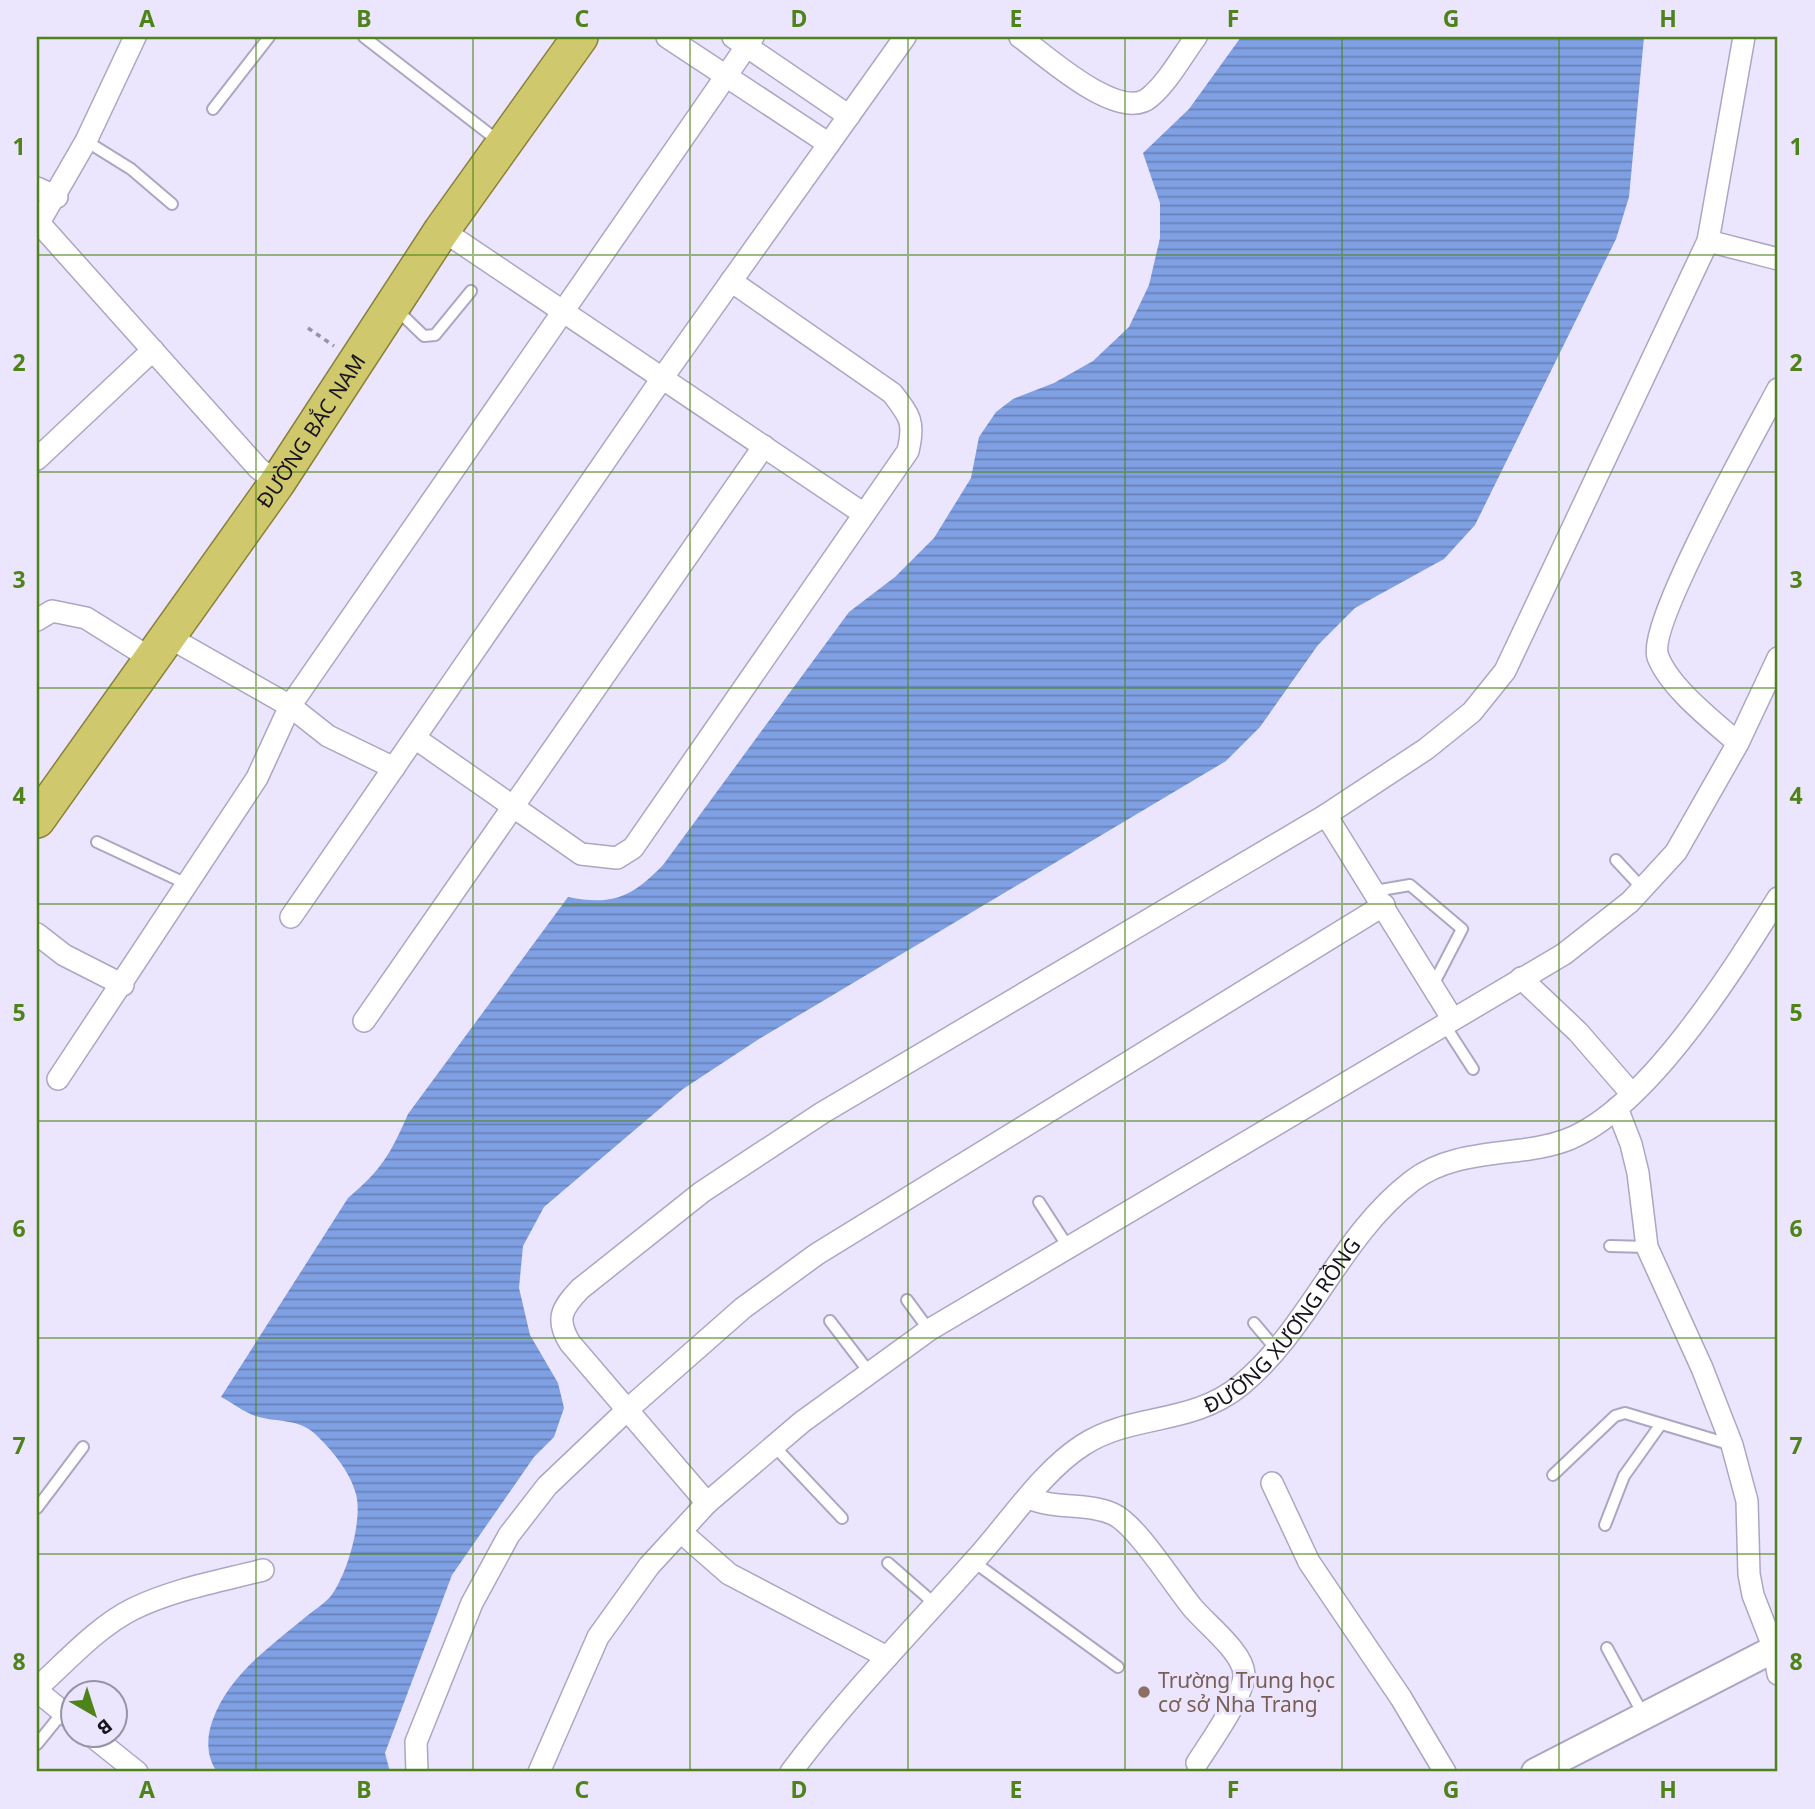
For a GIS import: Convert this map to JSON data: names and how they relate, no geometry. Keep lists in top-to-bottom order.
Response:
{
  "streets": {
    "highway": ["ĐƯỜNG BẮC NAM"],
    "street": ["ĐƯỜNG XƯƠNG RỒNG"]
  },
  "places": ["Trường Trung học cơ sở Nha Trang"],
  "north": "bottom right",
  "grid": {
    "columns": [
      "A",
      "B",
      "C",
      "D",
      "E",
      "F",
      "G",
      "H"
    ],
    "rows": [
      "1",
      "2",
      "3",
      "4",
      "5",
      "6",
      "7",
      "8"
    ]
  }
}
